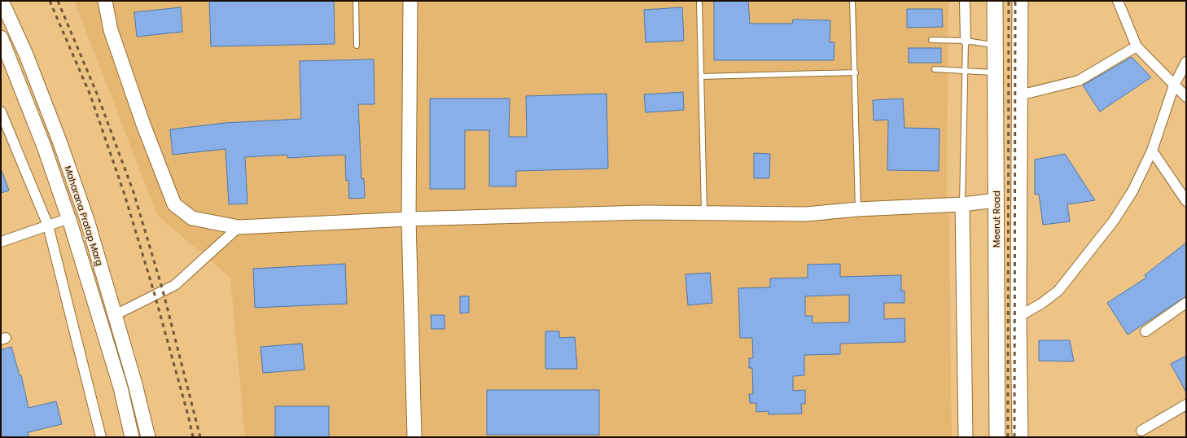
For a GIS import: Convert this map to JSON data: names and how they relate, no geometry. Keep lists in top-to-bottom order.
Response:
{
  "streets": {
    "main road": ["Meerut Road"],
    "street": ["Maharana Pratap Marg"]
  }
}
